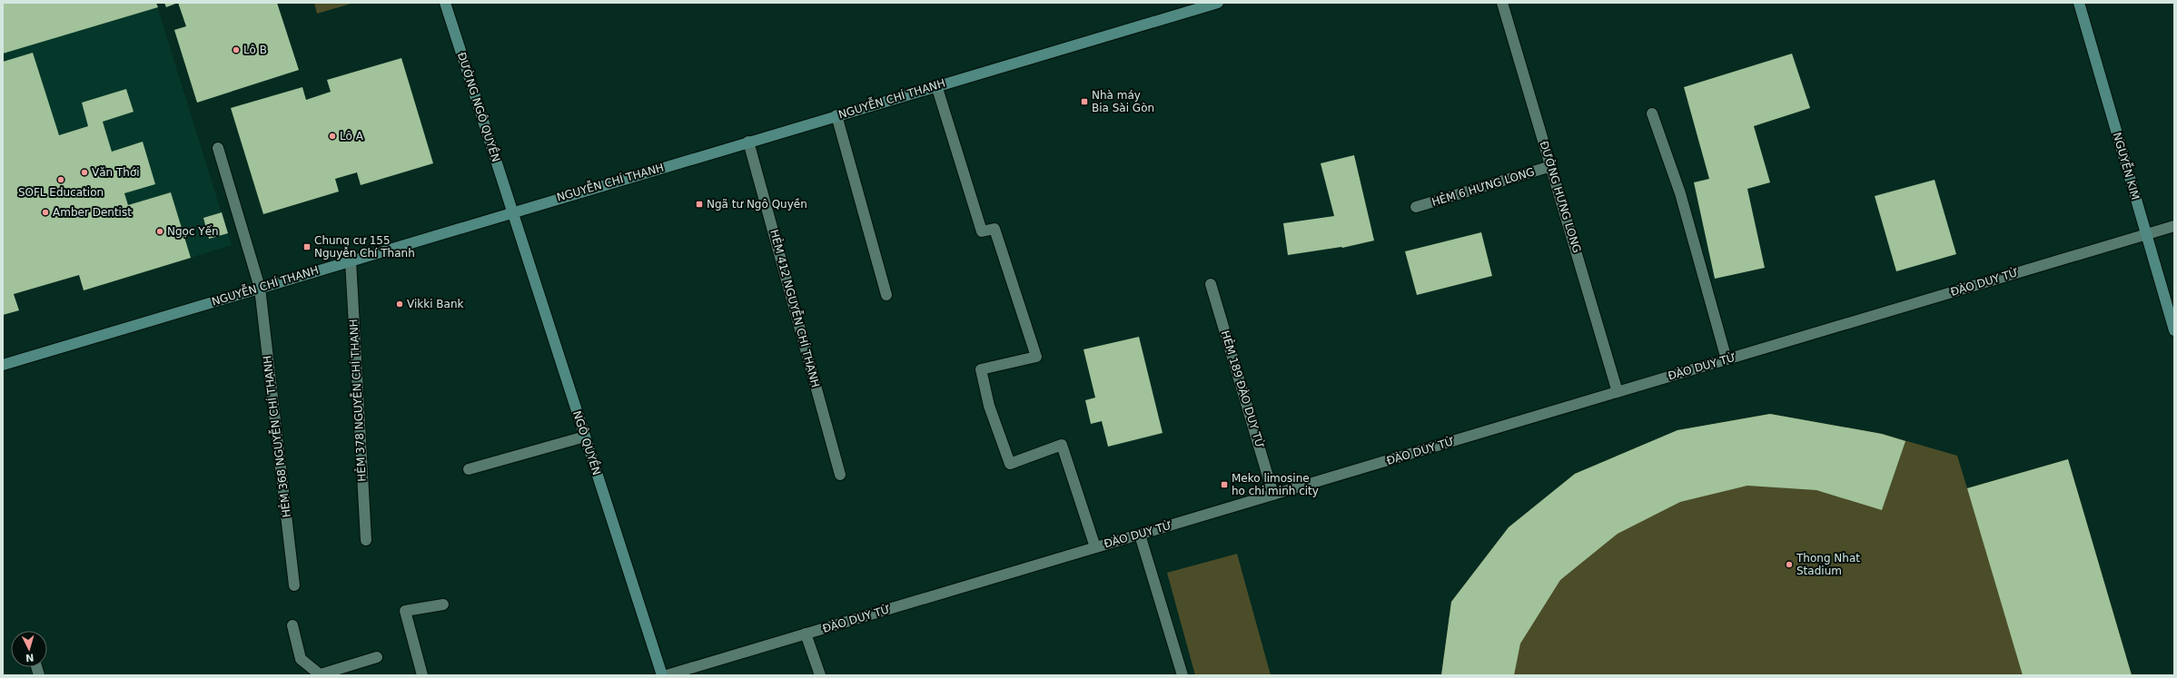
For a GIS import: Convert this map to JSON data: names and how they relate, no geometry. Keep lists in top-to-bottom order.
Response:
{
  "streets": {
    "main road": [
      "NGUYỄN CHÍ THANH",
      "ĐƯỜNG NGÔ QUYỀN",
      "NGUYỄN KIM",
      "NGÔ QUYỀN"
    ],
    "street": [
      "HẺM 6 HƯNG LONG",
      "ĐƯỜNG HƯNG LONG",
      "ĐÀO DUY TỪ",
      "HẺM 412 NGUYỄN CHÍ THANH",
      "HẺM 189 ĐÀO DUY TỪ",
      "HẺM 378 NGUYỄN CHÍ THANH",
      "HẺM 368 NGUYỄN CHÍ THANH"
    ]
  },
  "crossings": [
    ["NGUYỄN CHÍ THANH", "ĐƯỜNG NGÔ QUYỀN"],
    ["NGUYỄN CHÍ THANH", "HẺM 412 NGUYỄN CHÍ THANH"],
    ["NGUYỄN CHÍ THANH", "HẺM 378 NGUYỄN CHÍ THANH"],
    ["NGUYỄN CHÍ THANH", "HẺM 368 NGUYỄN CHÍ THANH"],
    ["NGUYỄN CHÍ THANH", "NGÔ QUYỀN"],
    ["ĐƯỜNG NGÔ QUYỀN", "NGÔ QUYỀN"],
    ["NGUYỄN KIM", "ĐÀO DUY TỪ"],
    ["HẺM 6 HƯNG LONG", "ĐƯỜNG HƯNG LONG"],
    ["ĐƯỜNG HƯNG LONG", "ĐÀO DUY TỪ"],
    ["ĐÀO DUY TỪ", "HẺM 189 ĐÀO DUY TỪ"]
  ],
  "places": {
    "other": [
      "Lô B",
      "Lô A",
      "Văn Thới",
      "SOFL Education",
      "Amber Dentist",
      "Ngọc Yến",
      "Vikki Bank",
      "Thong Nhat Stadium"
    ],
    "transit": [
      "Nhà máy Bia Sài Gòn",
      "Ngã tư Ngô Quyền",
      "Chung cư 155 Nguyễn Chí Thanh",
      "Meko limosine ho chi minh city"
    ]
  },
  "north": "bottom"
}
